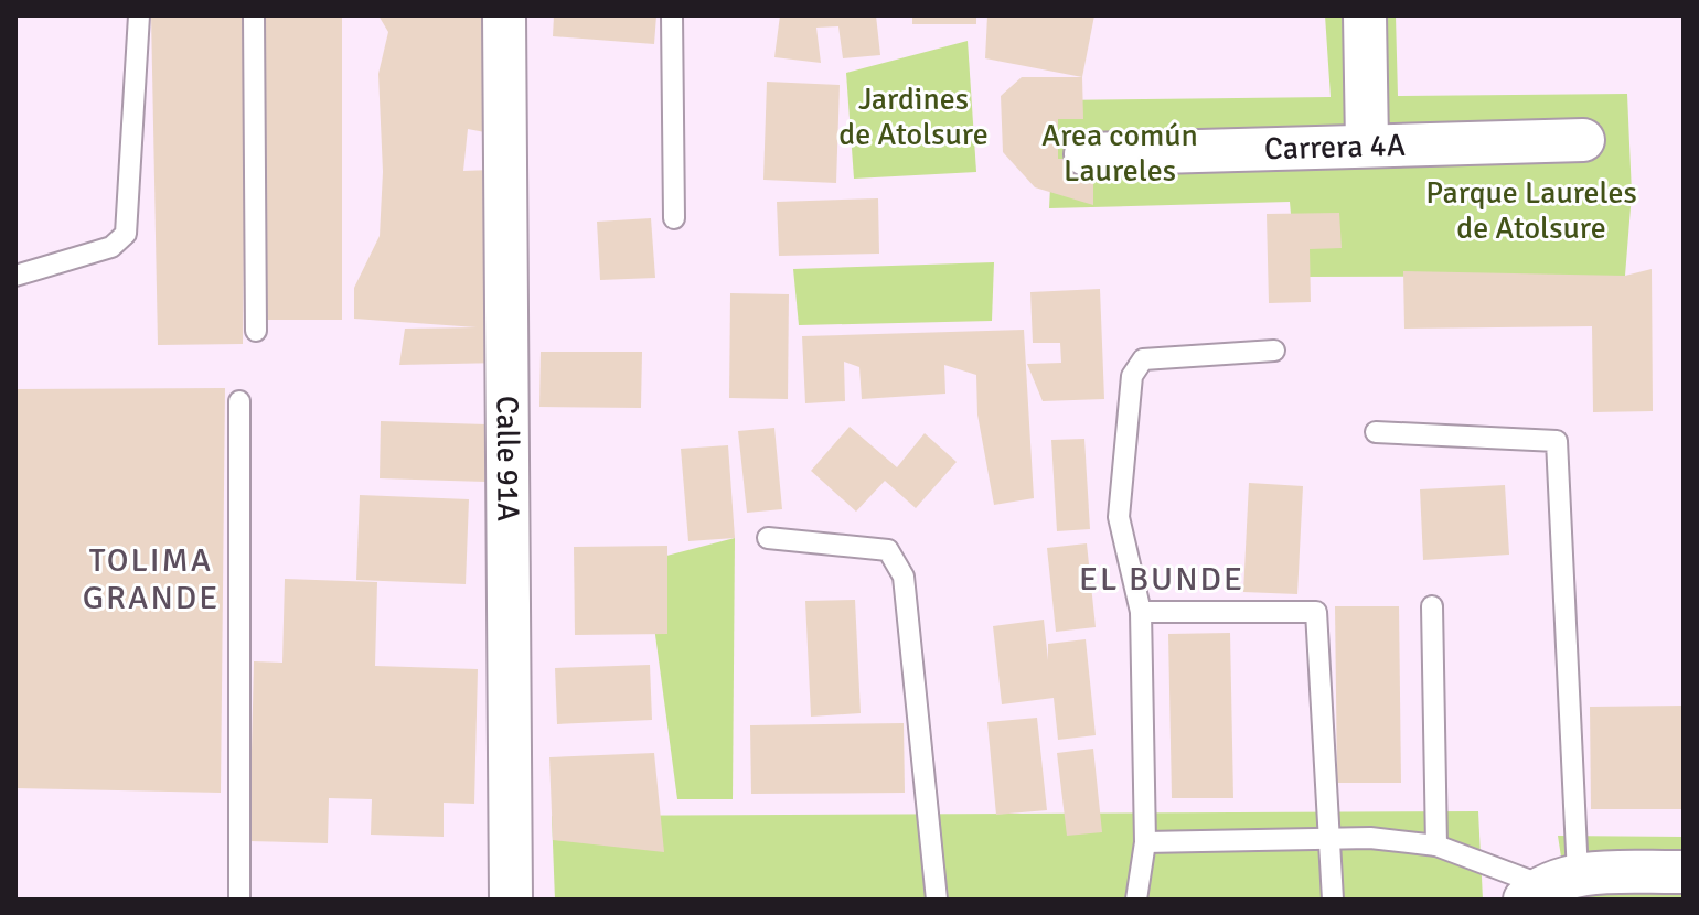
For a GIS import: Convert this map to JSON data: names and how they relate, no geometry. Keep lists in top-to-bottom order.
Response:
{
  "streets": {
    "street": ["Carrera 4A", "Calle 91A"]
  },
  "districts": ["TOLIMA GRANDE", "EL BUNDE"],
  "parks": ["Jardines de Atolsure", "Area común Laureles", "Parque Laureles de Atolsure"]
}
